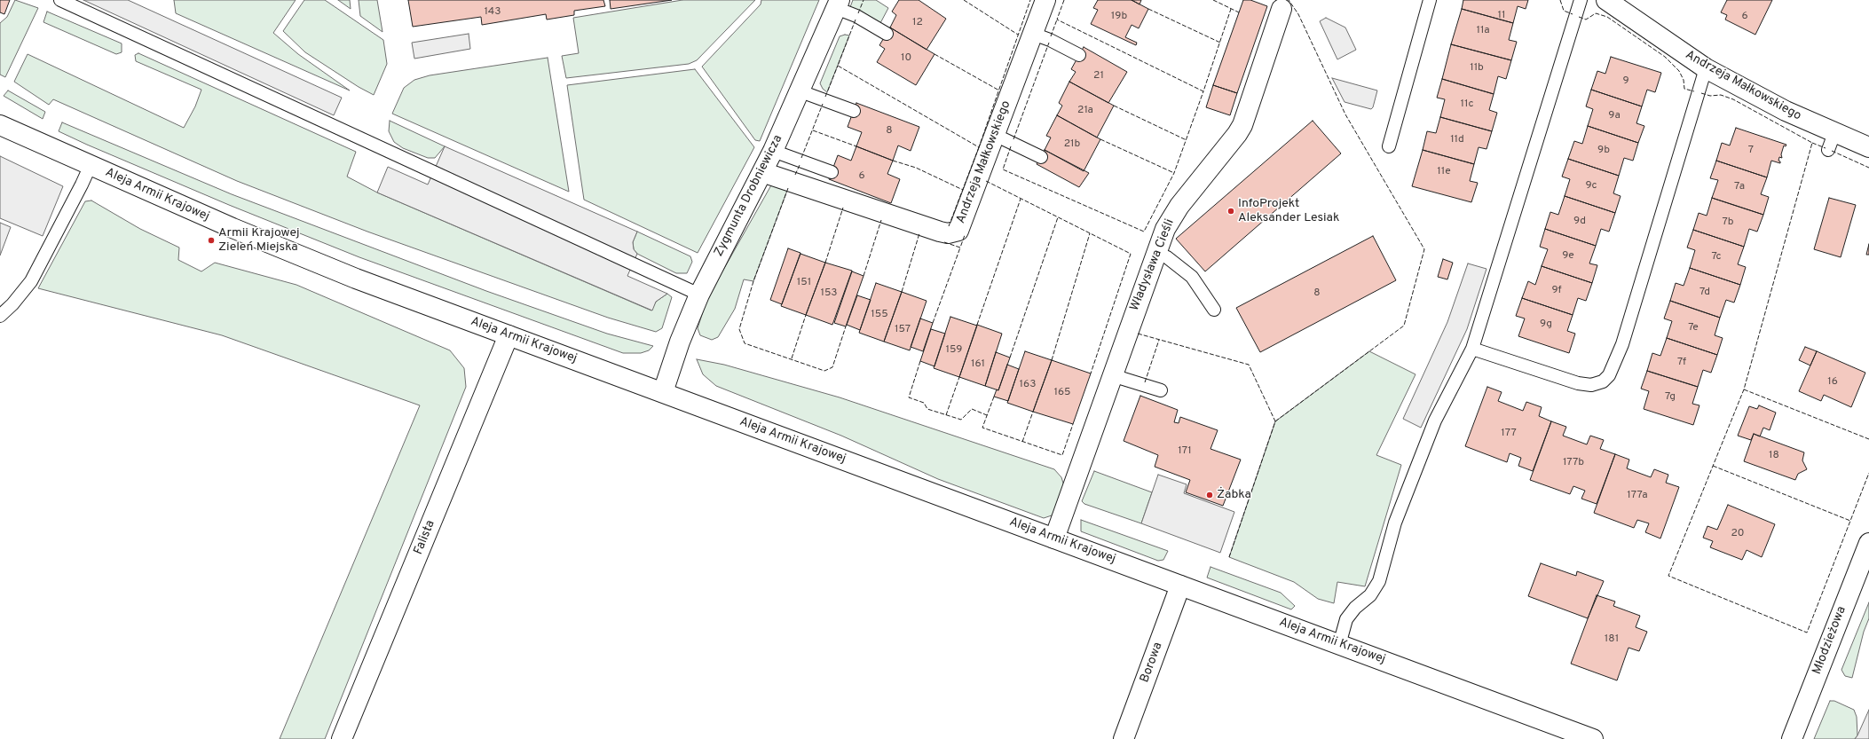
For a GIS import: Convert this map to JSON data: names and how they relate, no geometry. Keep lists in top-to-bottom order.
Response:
{
  "streets": {
    "street": [
      "Andrzeja Małkowskiego",
      "Aleja Armii Krajowej",
      "Zygmunta Drobniewicza",
      "Władysława Cieśli",
      "Falista",
      "Młodzieżowa",
      "Borowa"
    ]
  },
  "crossings": [
    ["Andrzeja Małkowskiego", "Zygmunta Drobniewicza"],
    ["Aleja Armii Krajowej", "Zygmunta Drobniewicza"],
    ["Aleja Armii Krajowej", "Władysława Cieśli"],
    ["Aleja Armii Krajowej", "Falista"],
    ["Aleja Armii Krajowej", "Borowa"]
  ],
  "places": ["InfoProjekt Aleksander Lesiak", "Armii Krajowej Zieleń Miejska", "Żabka"],
  "house_numbers": [
    "143",
    "11",
    "19b",
    "6",
    "12",
    "11a",
    "10",
    "11b",
    "21",
    "9",
    "11c",
    "21a",
    "9a",
    "8",
    "11d",
    "21b",
    "9b",
    "7",
    "11e",
    "6",
    "9c",
    "7a",
    "9d",
    "7b",
    "9e",
    "7c",
    "151",
    "9f",
    "7d",
    "153",
    "8",
    "155",
    "9g",
    "7e",
    "157",
    "159",
    "7f",
    "161",
    "16",
    "163",
    "165",
    "7g",
    "177",
    "171",
    "18",
    "177b",
    "177a",
    "20",
    "181"
  ]
}
